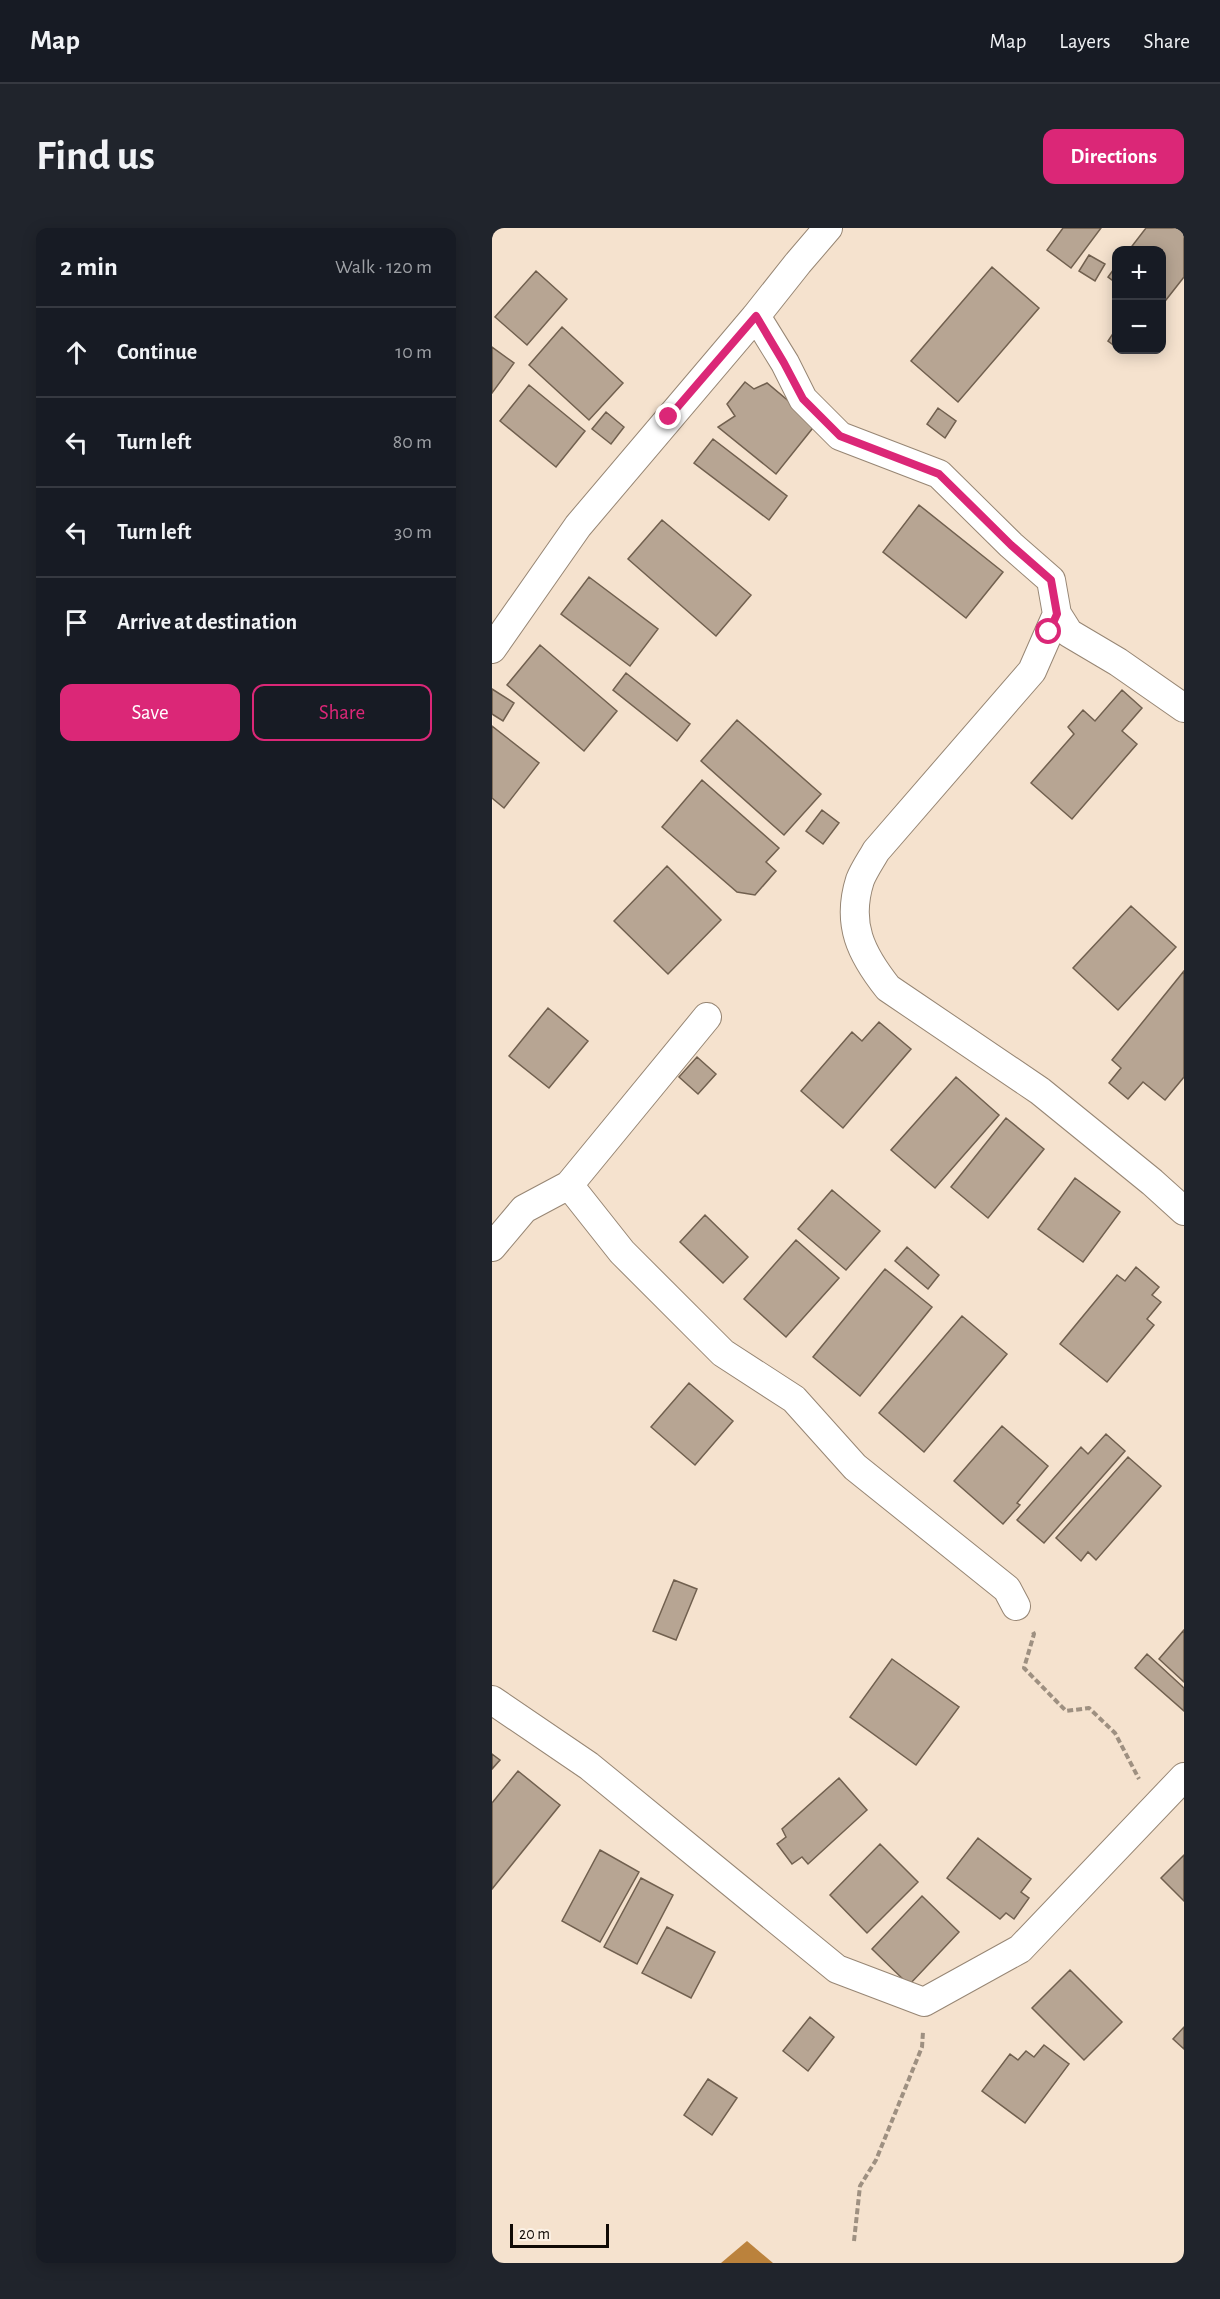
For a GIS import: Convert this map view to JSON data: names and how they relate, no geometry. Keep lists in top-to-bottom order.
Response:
{
  "scale_bar": "20 m",
  "page": {
    "header": "Map",
    "nav": ["Map", "Layers", "Share"],
    "buttons": [
      "Directions",
      ["Save", "Share"]
    ],
    "title": "Find us",
    "heading": ["2 min", "Walk · 120 m"],
    "map_buttons": ["+", "−"],
    "list": [
      ["Continue", "10 m"],
      ["Turn left", "80 m"],
      ["Turn left", "30 m"],
      "Arrive at destination"
    ],
    "scale": "20 m"
  }
}
